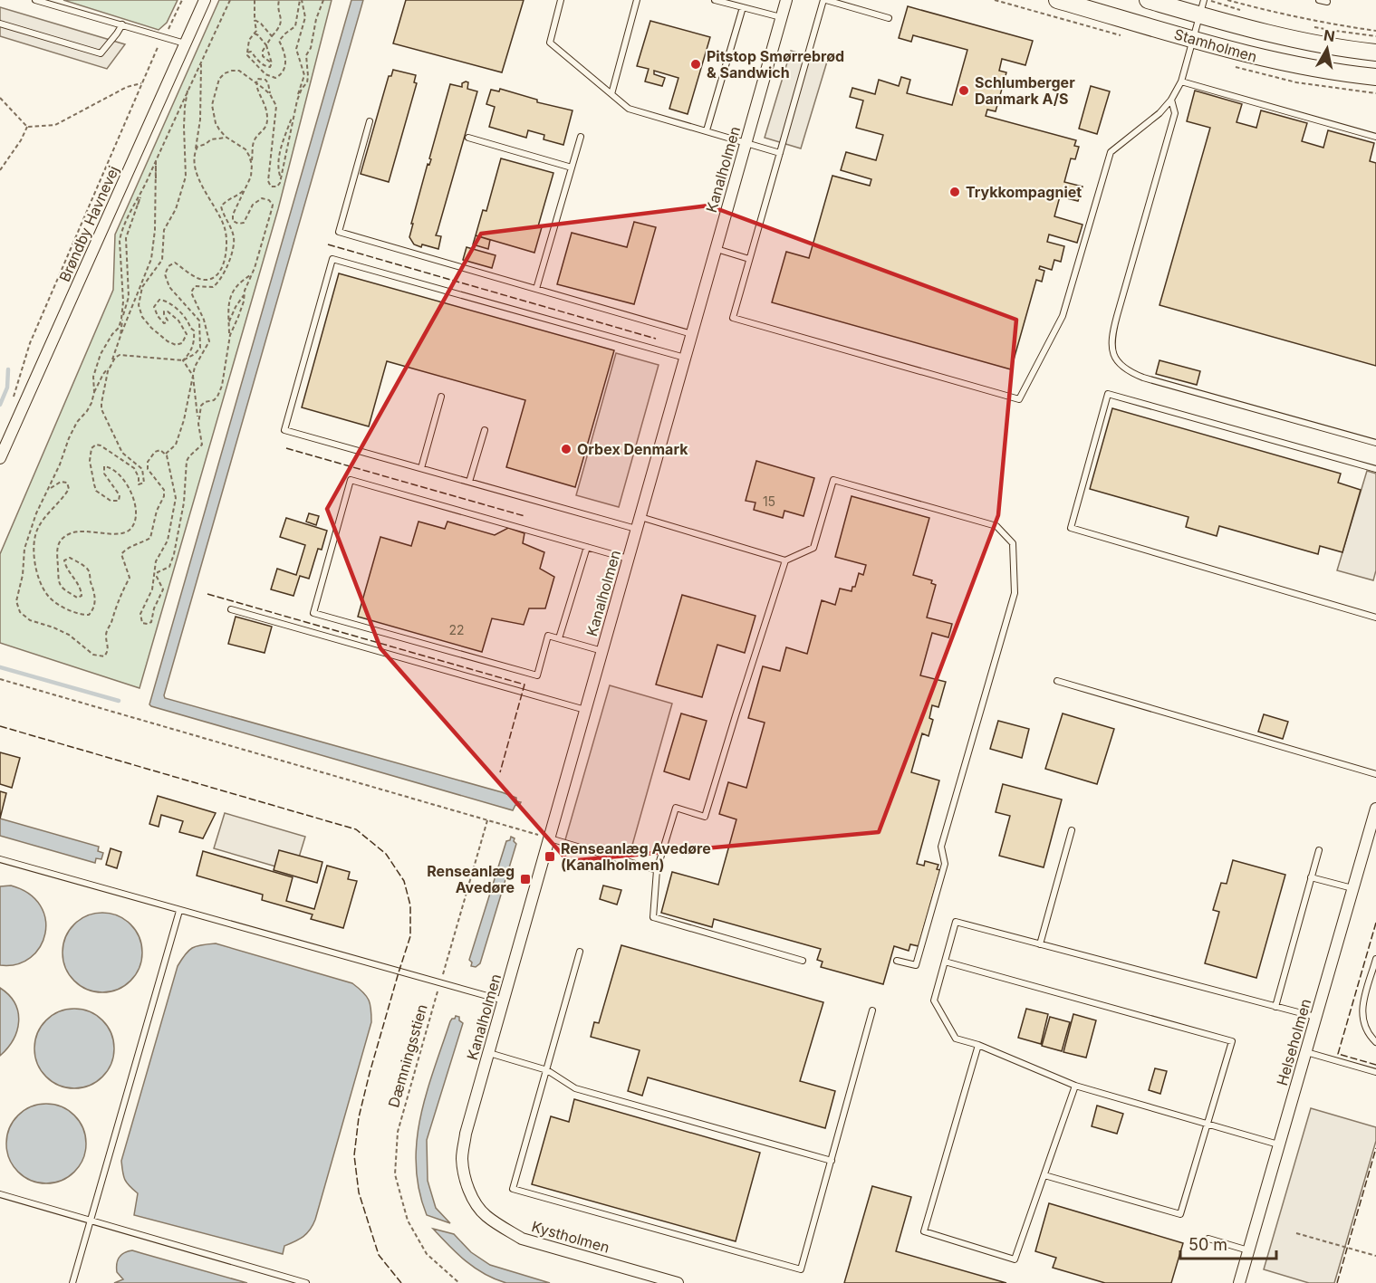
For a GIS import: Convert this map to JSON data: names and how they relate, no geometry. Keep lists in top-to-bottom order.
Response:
{
  "streets": {
    "street": [
      "Stamholmen",
      "Kanalholmen",
      "Brøndby Havnevej",
      "Helseholmen",
      "Kystholmen"
    ],
    "path": ["Dæmningsstien"]
  },
  "crossings": [
    ["Kanalholmen", "Kystholmen"]
  ],
  "places": {
    "other": [
      "Pitstop Smørrebrød & Sandwich",
      "Schlumberger Danmark A/S",
      "Trykkompagniet",
      "Orbex Denmark"
    ],
    "transit": ["Renseanlæg Avedøre (Kanalholmen)", "Renseanlæg Avedøre"]
  },
  "house_numbers": ["15", "22"],
  "scale_bar": "50 m",
  "north": "top"
}
